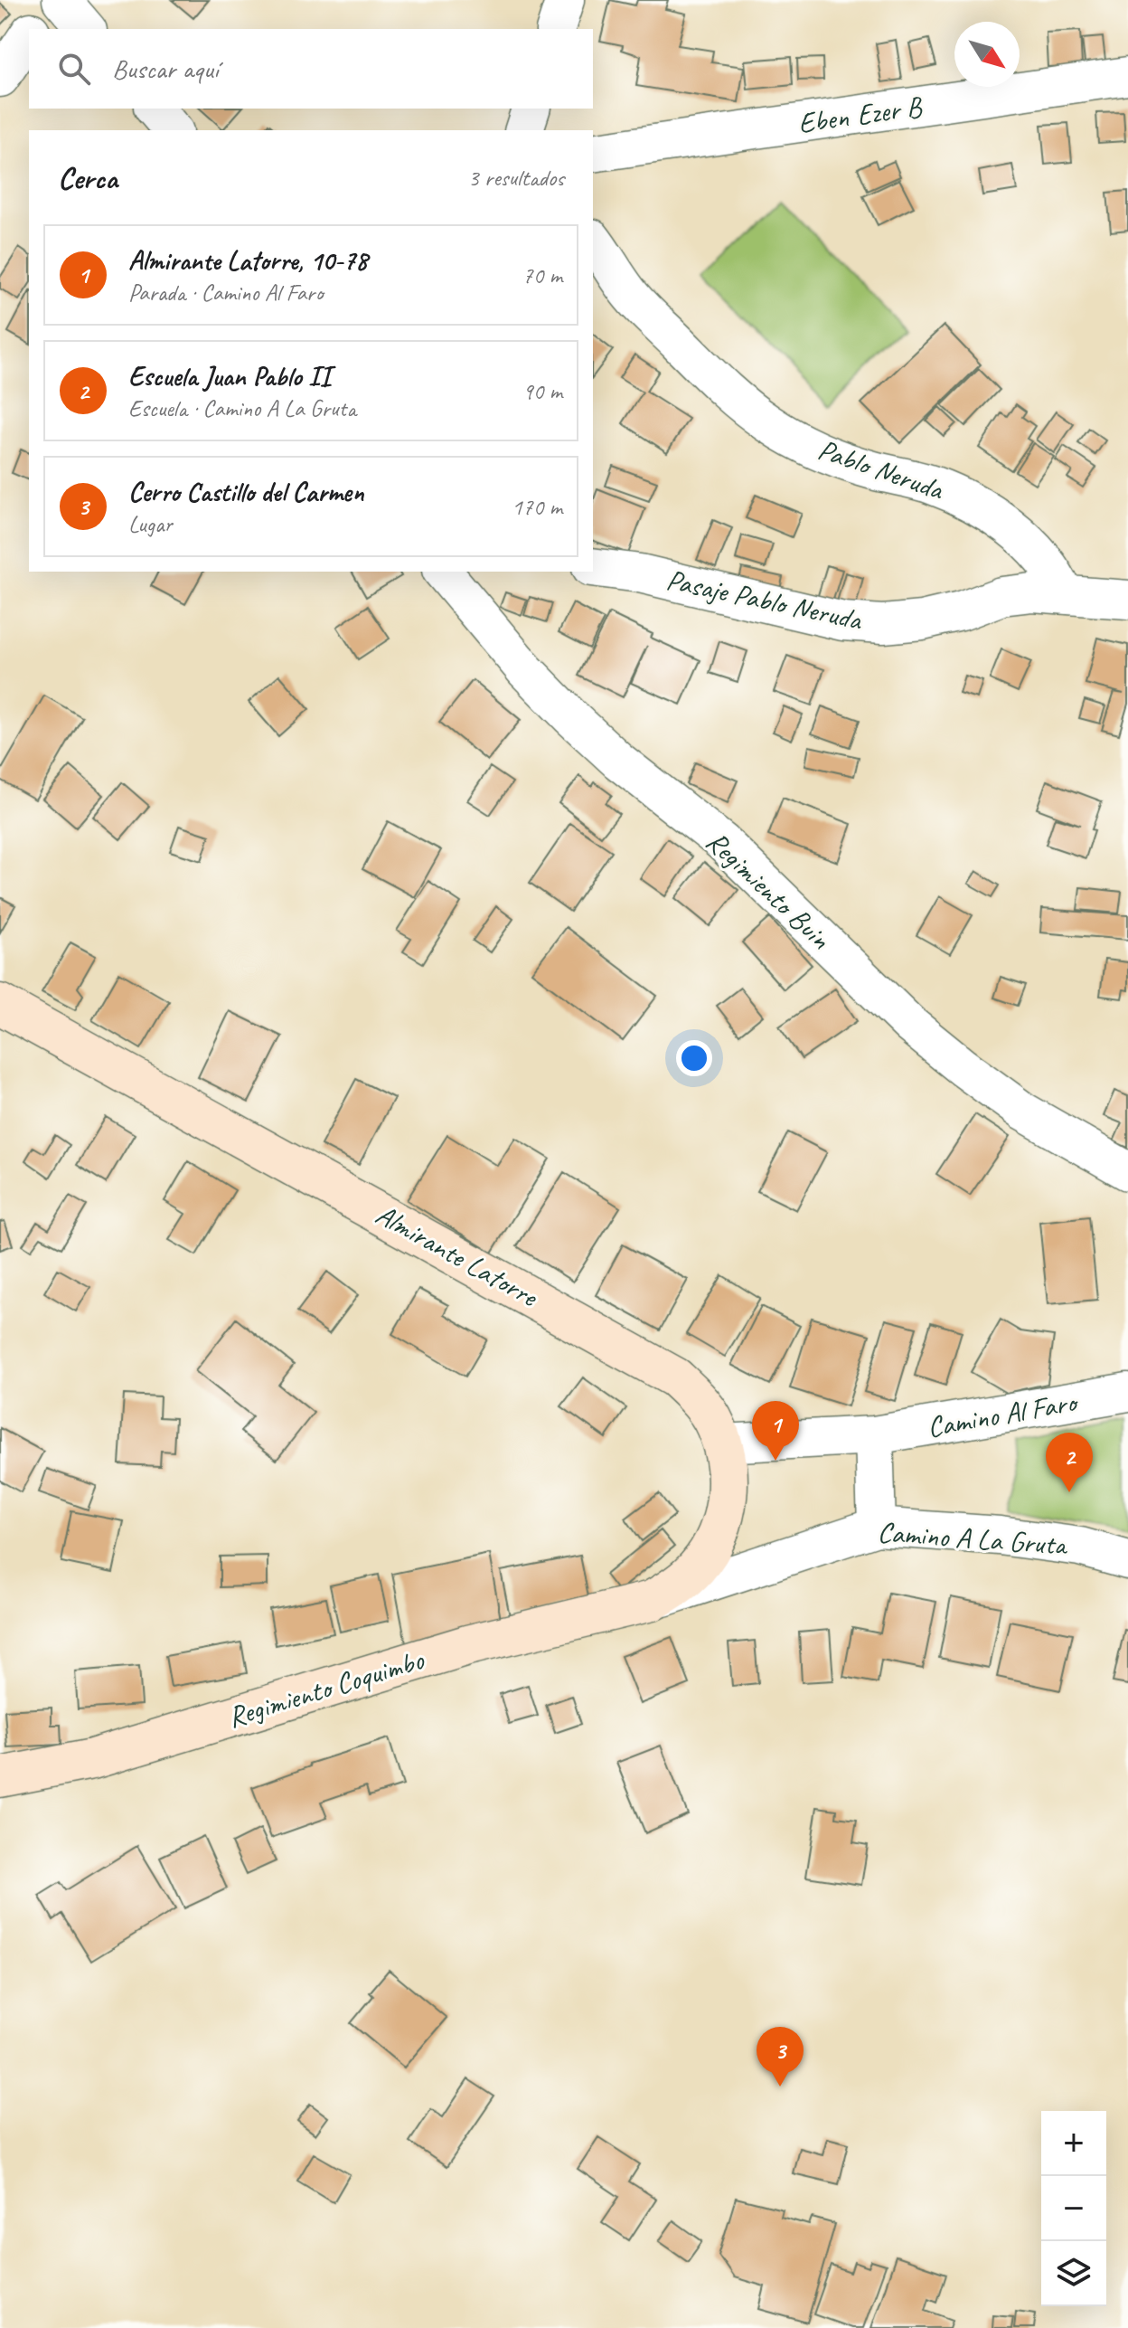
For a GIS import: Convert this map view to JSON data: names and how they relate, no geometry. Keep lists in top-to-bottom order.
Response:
{
  "streets": {
    "main road": ["Almirante Latorre", "Regimiento Coquimbo"],
    "street": [
      "Eben Ezer B",
      "Pablo Neruda",
      "Pasaje Pablo Neruda",
      "Regimiento Buin",
      "Camino Al Faro",
      "Camino A La Gruta"
    ]
  },
  "crossings": [
    ["Pablo Neruda", "Pasaje Pablo Neruda"],
    ["Almirante Latorre", "Camino Al Faro"],
    ["Almirante Latorre", "Camino A La Gruta"],
    ["Almirante Latorre", "Regimiento Coquimbo"],
    ["Camino A La Gruta", "Regimiento Coquimbo"]
  ],
  "north": "bottom right",
  "page": {
    "search": "Buscar aquí",
    "heading": ["Cerca", "3 resultados"],
    "list": [
      {
        "mark": "1",
        "name": "Almirante Latorre, 10-78",
        "note": "Parada · Camino Al Faro",
        "value": "70 m"
      },
      {
        "mark": "2",
        "name": "Escuela Juan Pablo II",
        "note": "Escuela · Camino A La Gruta",
        "value": "90 m"
      },
      {
        "mark": "3",
        "name": "Cerro Castillo del Carmen",
        "note": "Lugar",
        "value": "170 m"
      }
    ],
    "pins": ["1", "2", "3"],
    "map_buttons": ["+", "−"]
  }
}
